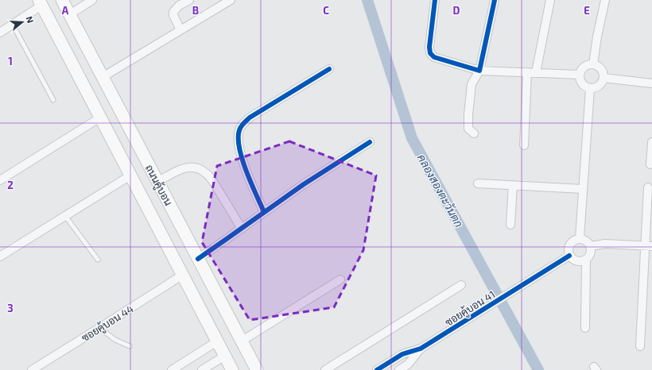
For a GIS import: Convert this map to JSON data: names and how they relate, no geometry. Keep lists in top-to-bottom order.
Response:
{
  "streets": {
    "main road": ["ถนนคู้บอน"],
    "street": ["ซอยคู้บอน 41", "ซอยคู้บอน 44"]
  },
  "crossings": [
    ["ถนนคู้บอน", "ซอยคู้บอน 44"]
  ],
  "water": ["คลองสองตะวันตก"],
  "north": "right",
  "grid": {
    "columns": [
      "A",
      "B",
      "C",
      "D",
      "E"
    ],
    "rows": ["1", "2", "3"]
  }
}
